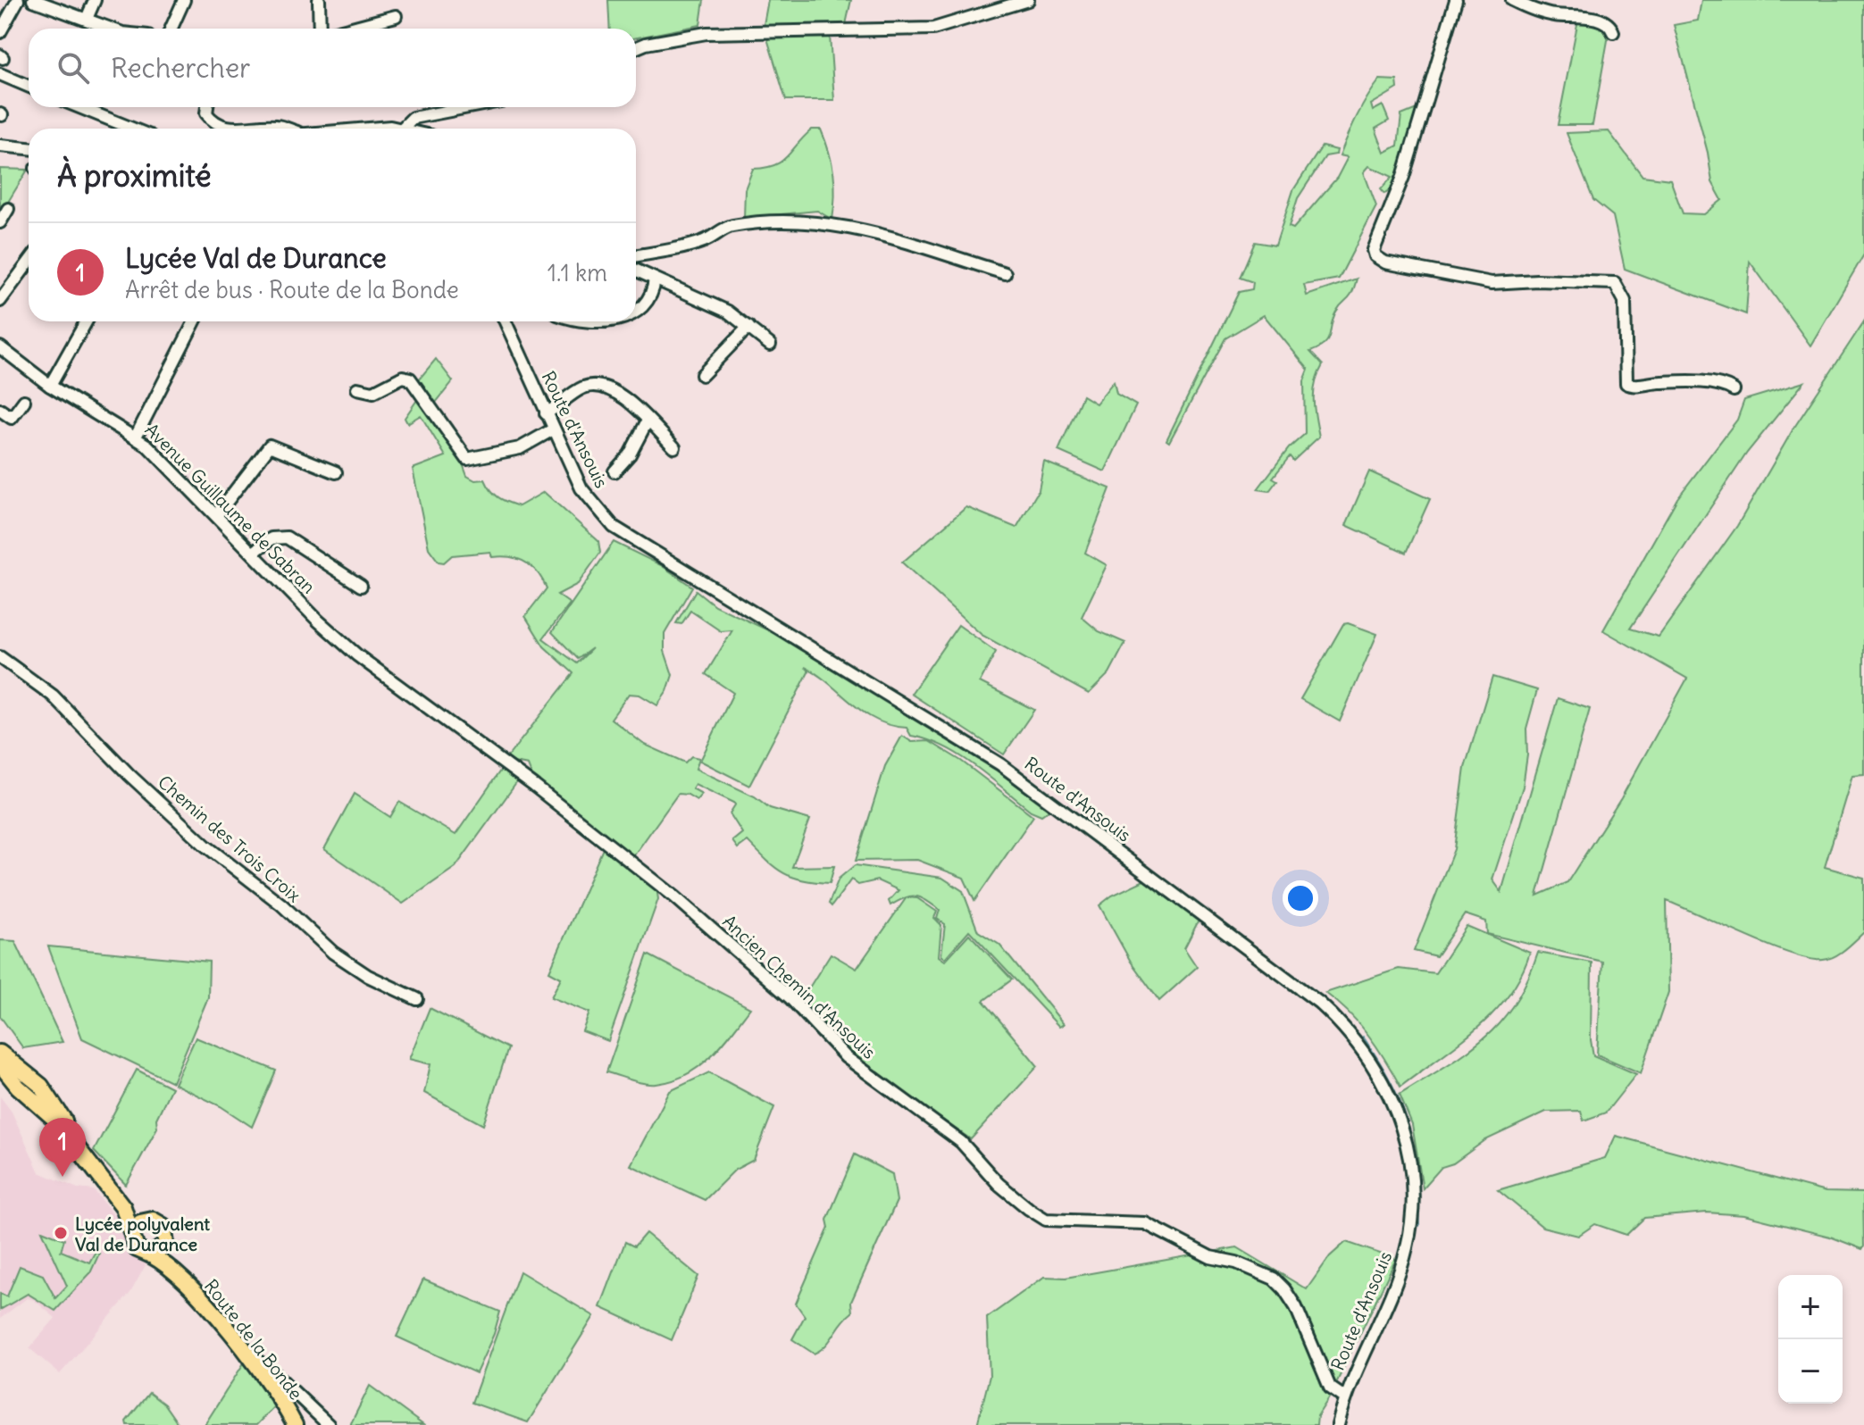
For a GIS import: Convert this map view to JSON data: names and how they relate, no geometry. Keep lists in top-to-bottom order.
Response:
{
  "streets": {
    "main road": ["Route de la Bonde"],
    "street": [
      "Route d'Ansouis",
      "Avenue Guillaume de Sabran",
      "Chemin des Trois Croix",
      "Ancien Chemin d'Ansouis"
    ]
  },
  "crossings": [
    ["Route d'Ansouis", "Ancien Chemin d'Ansouis"],
    ["Avenue Guillaume de Sabran", "Ancien Chemin d'Ansouis"]
  ],
  "places": ["Lycée polyvalent Val de Durance"],
  "page": {
    "search": "Rechercher",
    "heading": "À proximité",
    "list": [
      {
        "mark": "1",
        "name": "Lycée Val de Durance",
        "note": "Arrêt de bus · Route de la Bonde",
        "value": "1.1 km"
      }
    ],
    "pins": "1",
    "map_buttons": ["+", "−"]
  }
}
